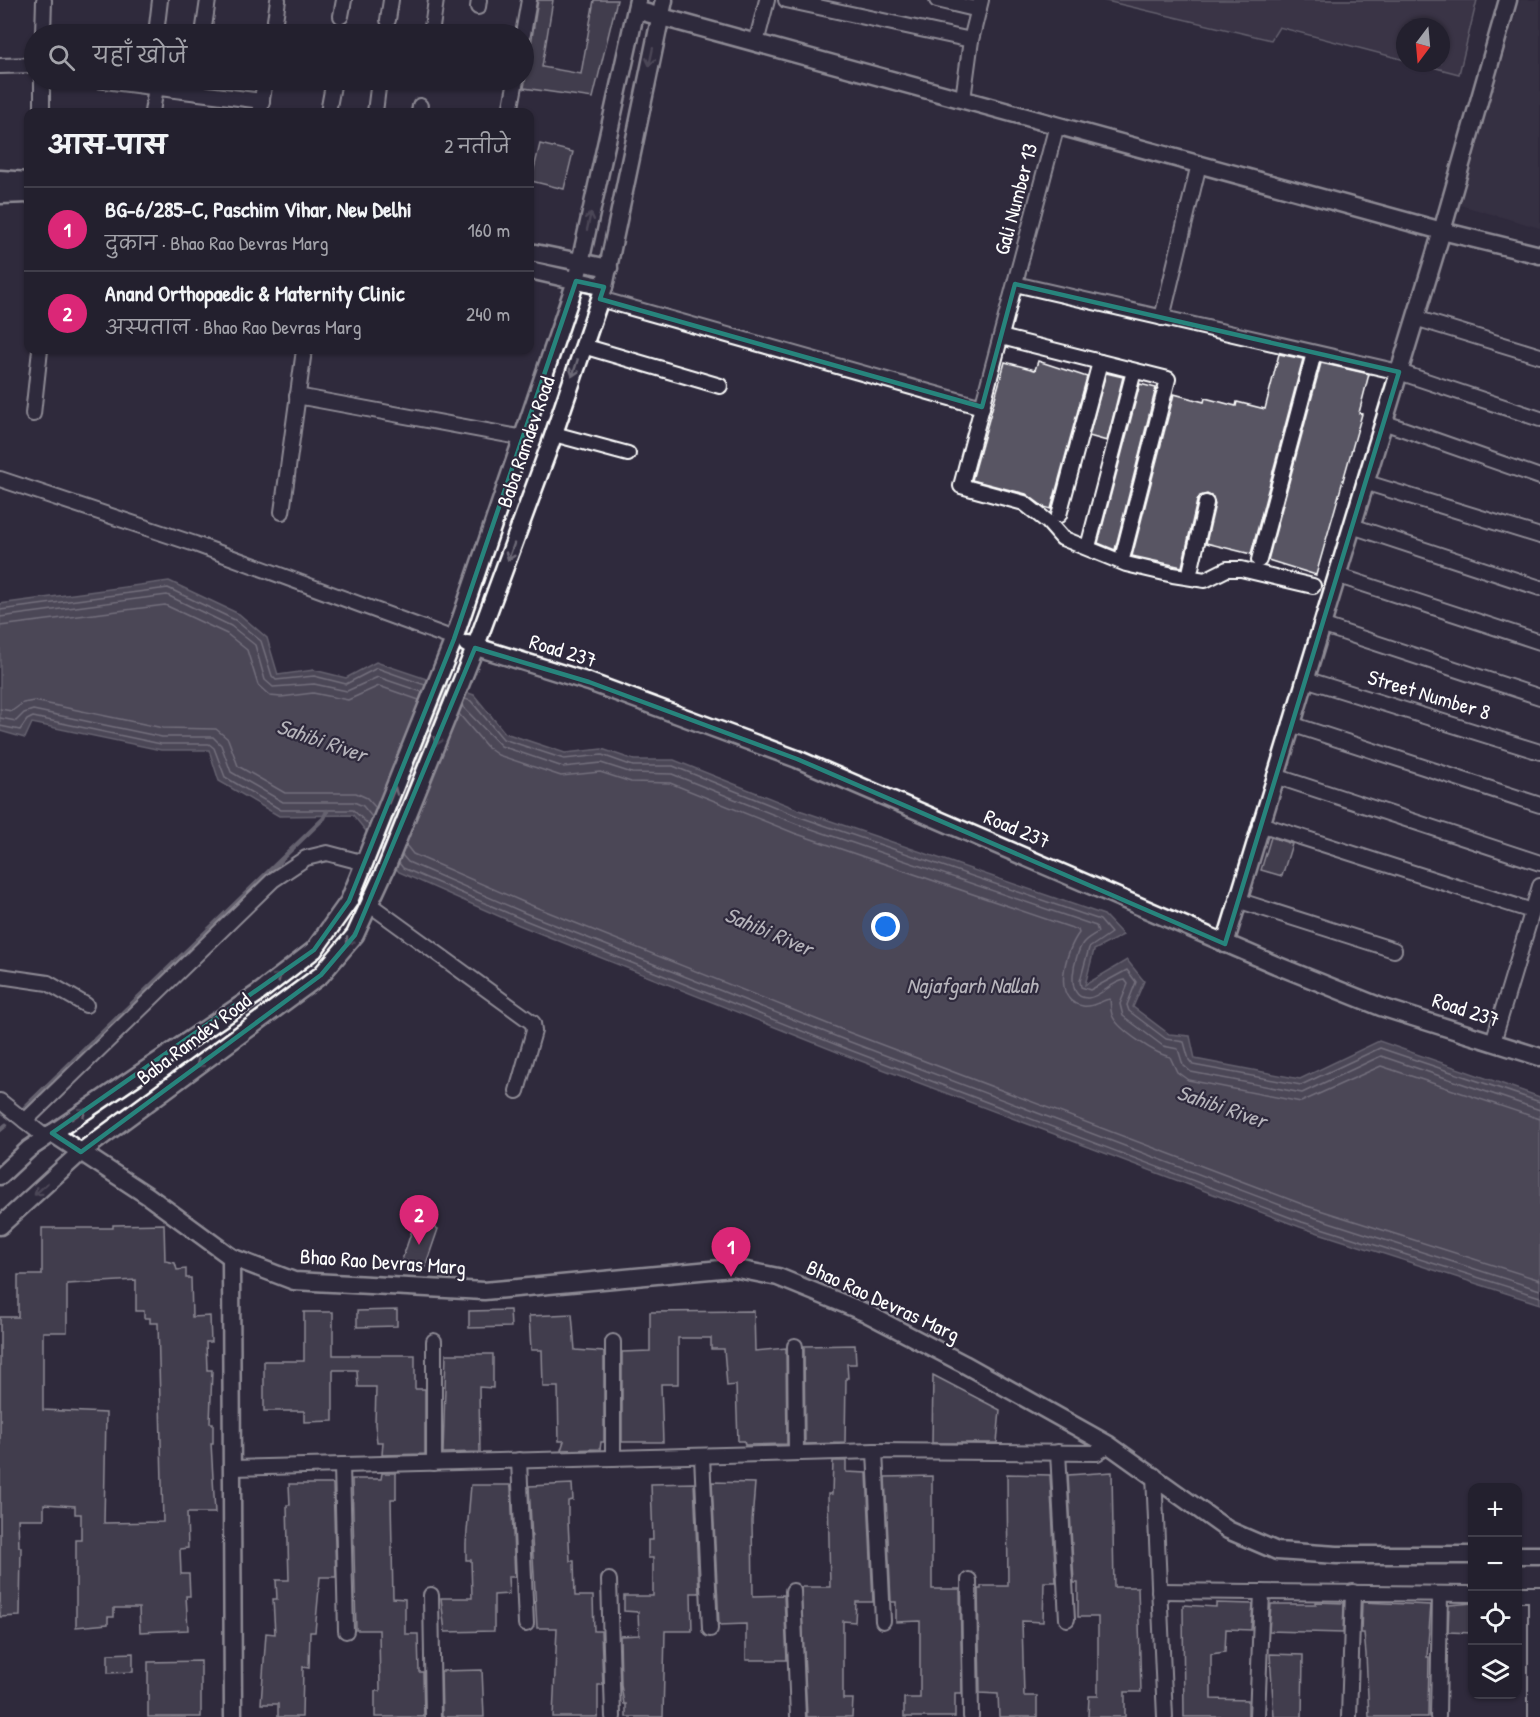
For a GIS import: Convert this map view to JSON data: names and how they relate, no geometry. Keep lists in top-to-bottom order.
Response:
{
  "streets": {
    "street": [
      "Gali Number 13",
      "Baba Ramdev Road",
      "Road 237",
      "Street Number 8",
      "Bhao Rao Devras Marg"
    ]
  },
  "crossings": [
    ["Baba Ramdev Road", "Road 237"],
    ["Baba Ramdev Road", "Bhao Rao Devras Marg"]
  ],
  "water": ["Sahibi River", "Najafgarh Nallah"],
  "north": "bottom",
  "page": {
    "search": "यहाँ खोजें",
    "heading": ["आस-पास", "2 नतीजे"],
    "list": [
      {
        "mark": "1",
        "name": "BG-6/285-C, Paschim Vihar, New Delhi",
        "note": "दुकान · Bhao Rao Devras Marg",
        "value": "160 m"
      },
      {
        "mark": "2",
        "name": "Anand Orthopaedic & Maternity Clinic",
        "note": "अस्पताल · Bhao Rao Devras Marg",
        "value": "240 m"
      }
    ],
    "pins": ["2", "1"],
    "map_buttons": ["+", "−"]
  }
}
